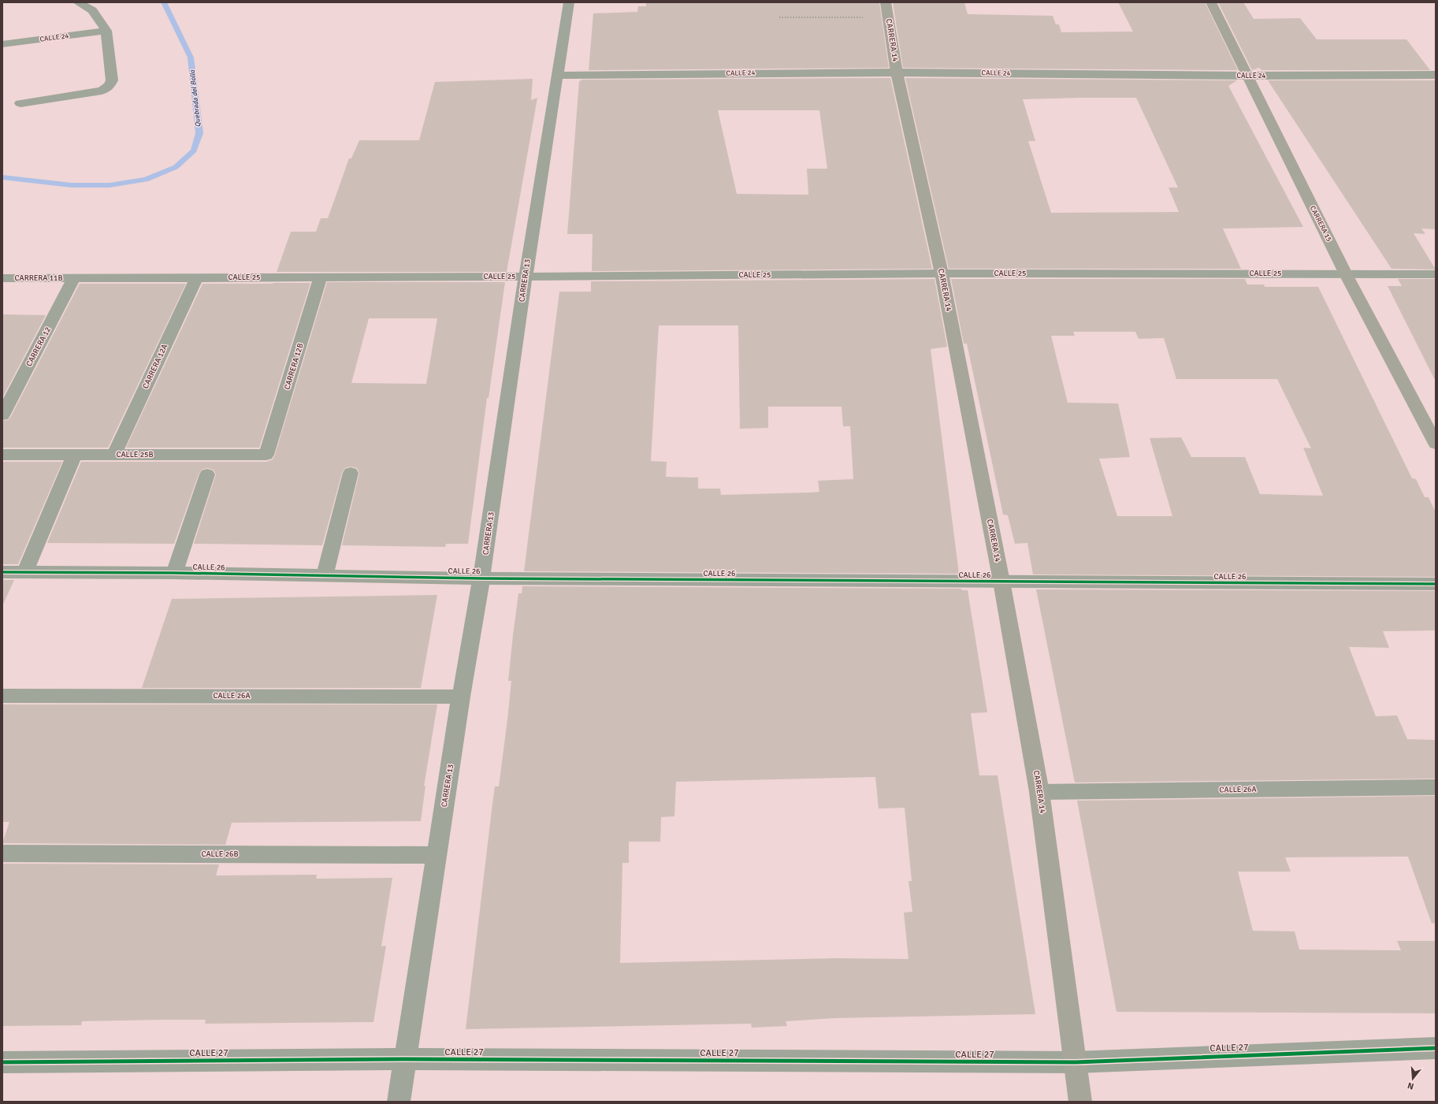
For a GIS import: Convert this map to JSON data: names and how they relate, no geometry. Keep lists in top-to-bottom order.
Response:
{
  "streets": {
    "main road": ["CARRERA 14", "CARRERA 15"],
    "street": [
      "CALLE 24",
      "CALLE 25",
      "CARRERA 11B",
      "CARRERA 13",
      "CARRERA 12",
      "CARRERA 12A",
      "CARRERA 12B",
      "CALLE 25B",
      "CALLE 26",
      "CALLE 26A",
      "CALLE 26B",
      "CALLE 27"
    ]
  },
  "crossings": [
    ["CALLE 24", "CARRERA 14"],
    ["CALLE 24", "CARRERA 15"],
    ["CALLE 24", "CARRERA 13"],
    ["CARRERA 14", "CALLE 25"],
    ["CARRERA 14", "CALLE 26"],
    ["CARRERA 14", "CALLE 26A"],
    ["CARRERA 14", "CALLE 27"],
    ["CARRERA 15", "CALLE 25"],
    ["CALLE 25", "CARRERA 11B"],
    ["CALLE 25", "CARRERA 13"],
    ["CALLE 25", "CARRERA 12"],
    ["CALLE 25", "CARRERA 12A"],
    ["CALLE 25", "CARRERA 12B"],
    ["CARRERA 11B", "CARRERA 12"],
    ["CARRERA 13", "CALLE 26"],
    ["CARRERA 13", "CALLE 26A"],
    ["CARRERA 13", "CALLE 26B"],
    ["CARRERA 13", "CALLE 27"],
    ["CARRERA 12A", "CALLE 25B"],
    ["CARRERA 12B", "CALLE 25B"]
  ],
  "water": ["Quebrada del Bollo"],
  "north": "bottom"
}
